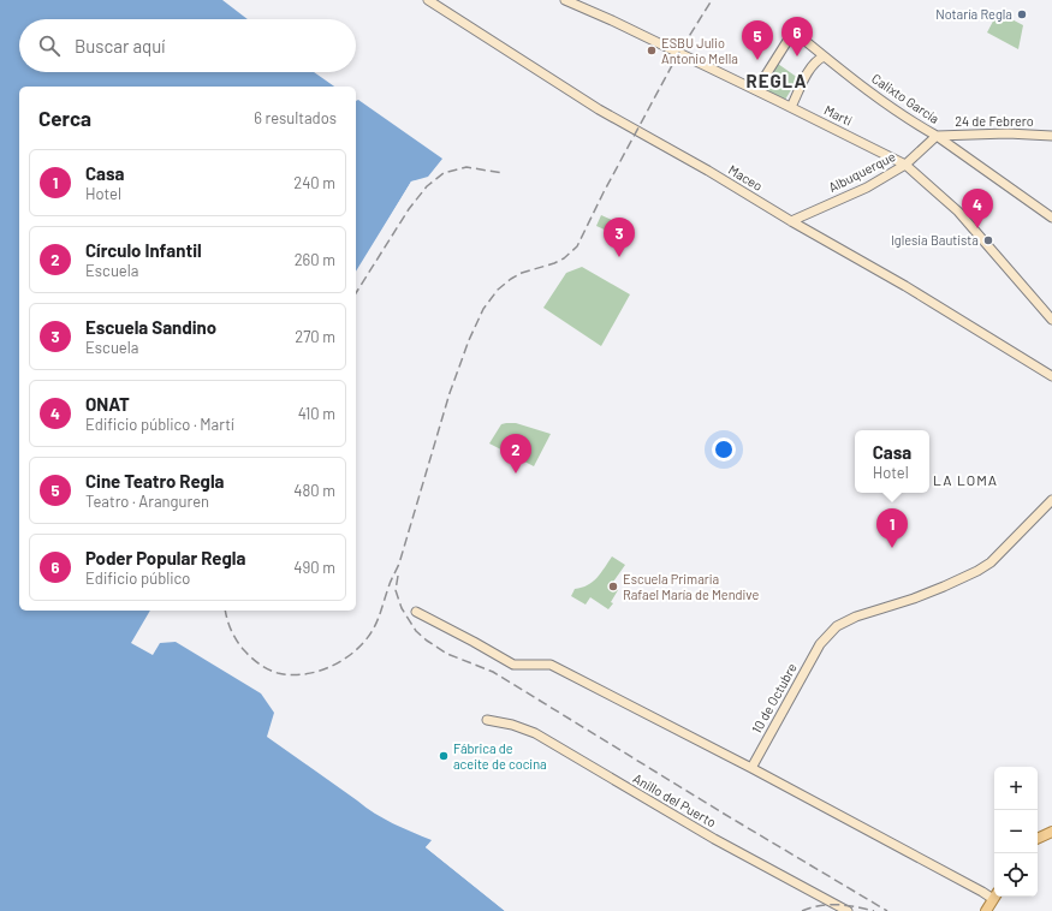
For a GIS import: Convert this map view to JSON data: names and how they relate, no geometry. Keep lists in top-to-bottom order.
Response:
{
  "streets": {
    "main road": [
      "Calixto García",
      "Martí",
      "24 de Febrero",
      "Albuquerque",
      "Maceo",
      "10 de Octubre",
      "Anillo del Puerto"
    ]
  },
  "crossings": [
    ["Calixto García", "Martí"],
    ["Calixto García", "24 de Febrero"],
    ["Calixto García", "Albuquerque"],
    ["Martí", "Albuquerque"],
    ["24 de Febrero", "Albuquerque"],
    ["Albuquerque", "Maceo"]
  ],
  "districts": ["REGLA", "LA LOMA"],
  "places": [
    "Notaría Regla",
    "ESBU Julio Antonio Mella",
    "Iglesia Bautista",
    "Escuela Primaria Rafael María de Mendive",
    "Fábrica de aceite de cocina"
  ],
  "page": {
    "pins": [
      "6",
      "5",
      "4",
      "3",
      "2",
      "1"
    ],
    "search": "Buscar aquí",
    "heading": ["Cerca", "6 resultados"],
    "list": [
      {
        "mark": "1",
        "name": "Casa",
        "note": "Hotel",
        "value": "240 m"
      },
      {
        "mark": "2",
        "name": "Círculo Infantil",
        "note": "Escuela",
        "value": "260 m"
      },
      {
        "mark": "3",
        "name": "Escuela Sandino",
        "note": "Escuela",
        "value": "270 m"
      },
      {
        "mark": "4",
        "name": "ONAT",
        "note": "Edificio público · Martí",
        "value": "410 m"
      },
      {
        "mark": "5",
        "name": "Cine Teatro Regla",
        "note": "Teatro · Aranguren",
        "value": "480 m"
      },
      {
        "mark": "6",
        "name": "Poder Popular Regla",
        "note": "Edificio público",
        "value": "490 m"
      }
    ],
    "popup": ["Casa", "Hotel"],
    "map_buttons": ["+", "−"]
  }
}
